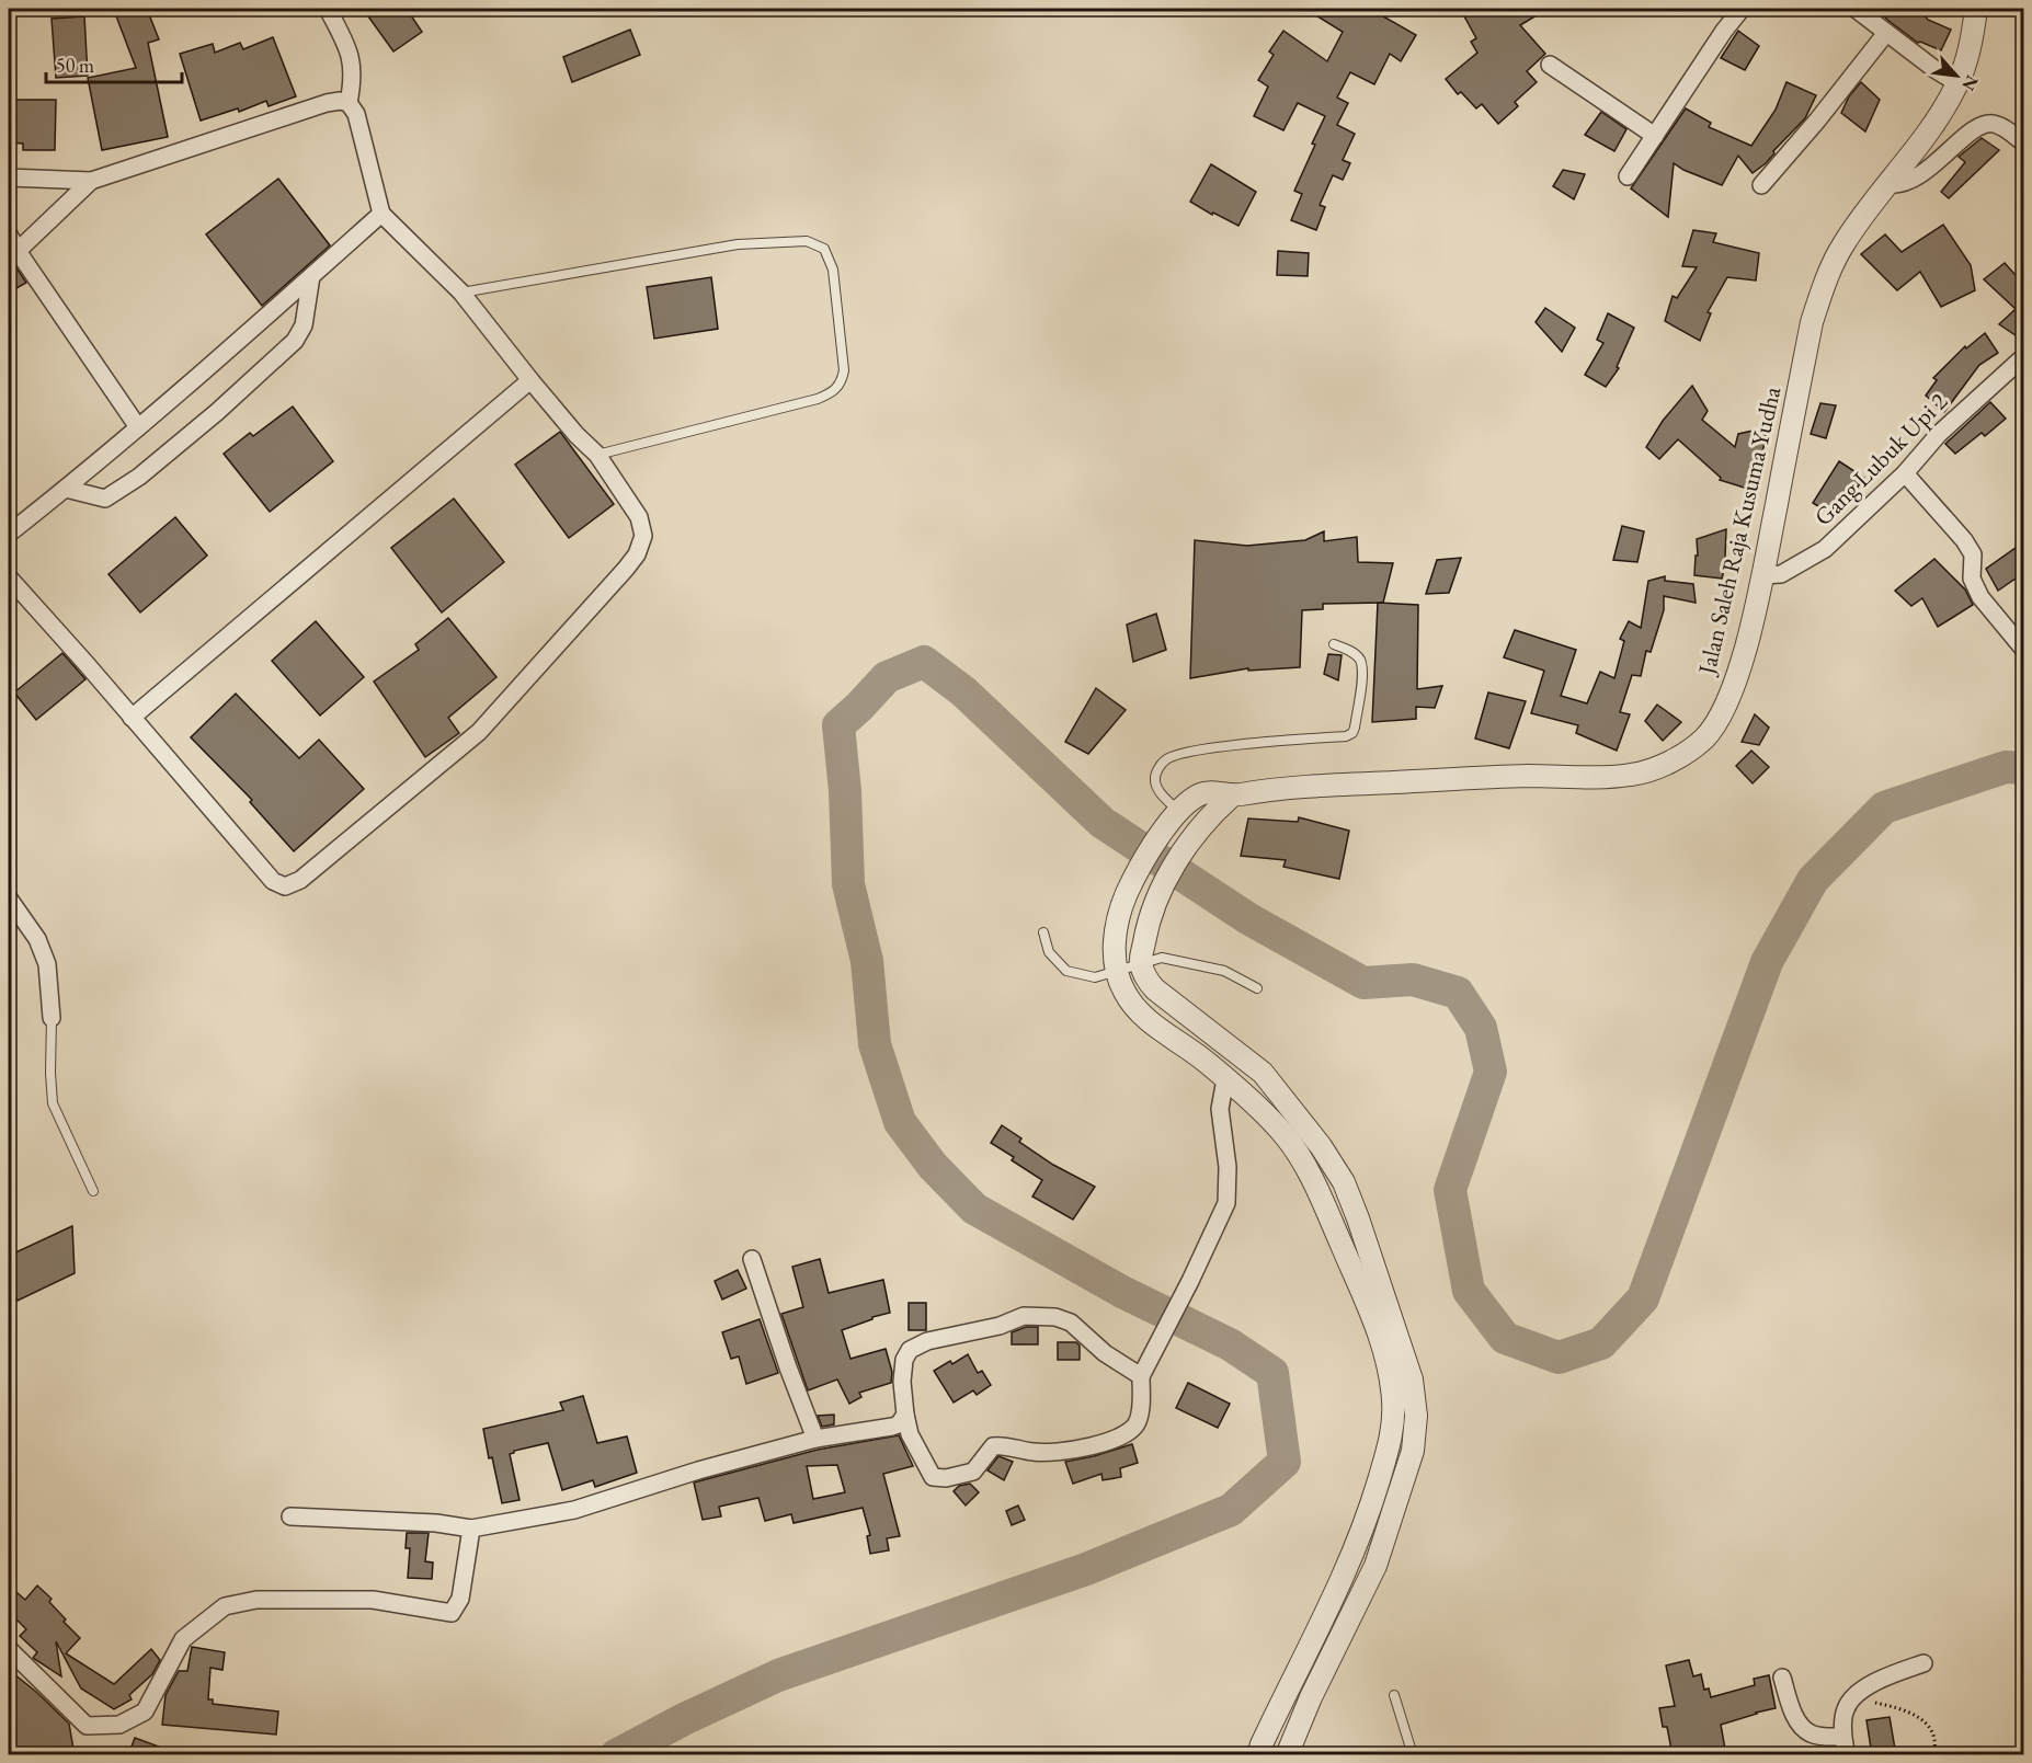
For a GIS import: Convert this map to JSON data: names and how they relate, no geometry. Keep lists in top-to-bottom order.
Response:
{
  "streets": {
    "street": ["Gang Lubuk Upi 2", "Jalan Saleh Raja Kusuma Yudha"]
  },
  "crossings": [
    ["Gang Lubuk Upi 2", "Jalan Saleh Raja Kusuma Yudha"]
  ],
  "scale_bar": "50 m",
  "north": "bottom right"
}
